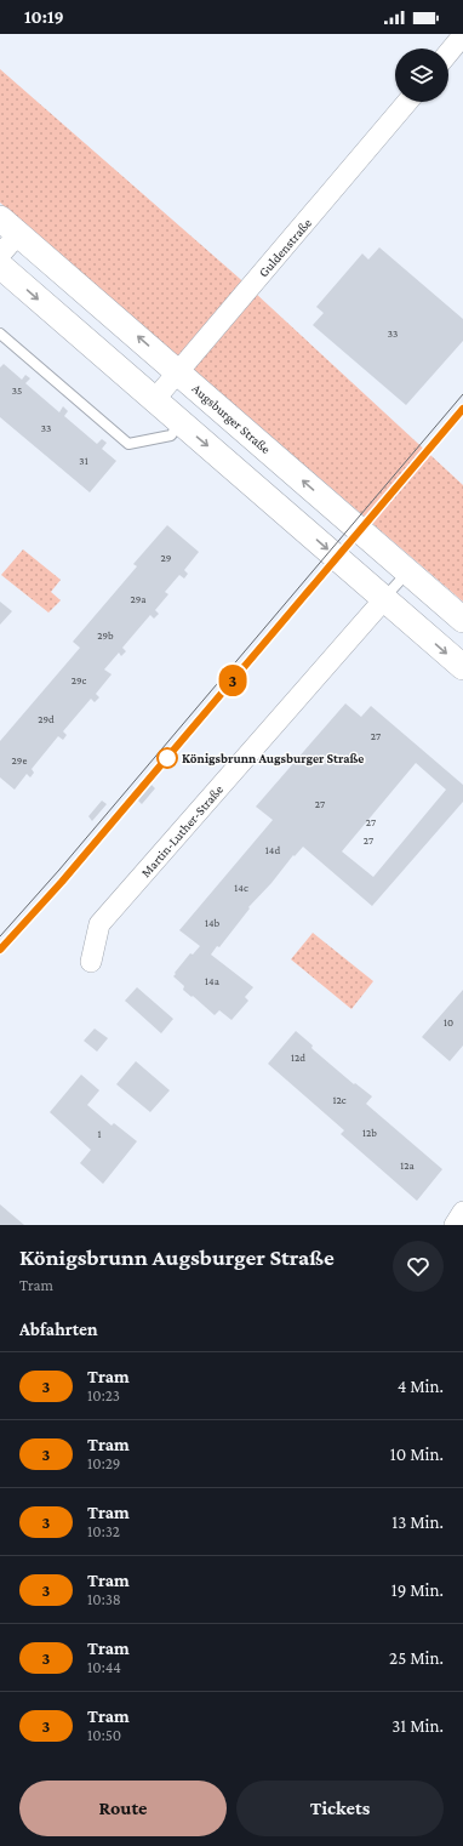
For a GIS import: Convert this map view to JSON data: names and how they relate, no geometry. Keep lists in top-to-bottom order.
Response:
{
  "streets": {
    "street": ["Guldenstraße", "Augsburger Straße", "Martin-Luther-Straße"]
  },
  "crossings": [
    ["Guldenstraße", "Augsburger Straße"]
  ],
  "places": ["Königsbrunn Augsburger Straße"],
  "lines": ["tram line 3"],
  "house_numbers": [
    "33",
    "35",
    "33",
    "31",
    "29",
    "29a",
    "29b",
    "29c",
    "29d",
    "27",
    "29e",
    "27",
    "27",
    "27",
    "14d",
    "14c",
    "14b",
    "14a",
    "10",
    "12d",
    "12c",
    "12b",
    "1",
    "12a"
  ],
  "page": {
    "status": "10:19",
    "on_map": "3",
    "heading": [
      ["Königsbrunn Augsburger Straße", "Tram"],
      "Abfahrten"
    ],
    "list": [
      {
        "mark": "3",
        "name": "Tram",
        "note": "10:23",
        "value": "4 Min."
      },
      {
        "mark": "3",
        "name": "Tram",
        "note": "10:29",
        "value": "10 Min."
      },
      {
        "mark": "3",
        "name": "Tram",
        "note": "10:32",
        "value": "13 Min."
      },
      {
        "mark": "3",
        "name": "Tram",
        "note": "10:38",
        "value": "19 Min."
      },
      {
        "mark": "3",
        "name": "Tram",
        "note": "10:44",
        "value": "25 Min."
      },
      {
        "mark": "3",
        "name": "Tram",
        "note": "10:50",
        "value": "31 Min."
      }
    ],
    "buttons": ["Route", "Tickets"]
  }
}
